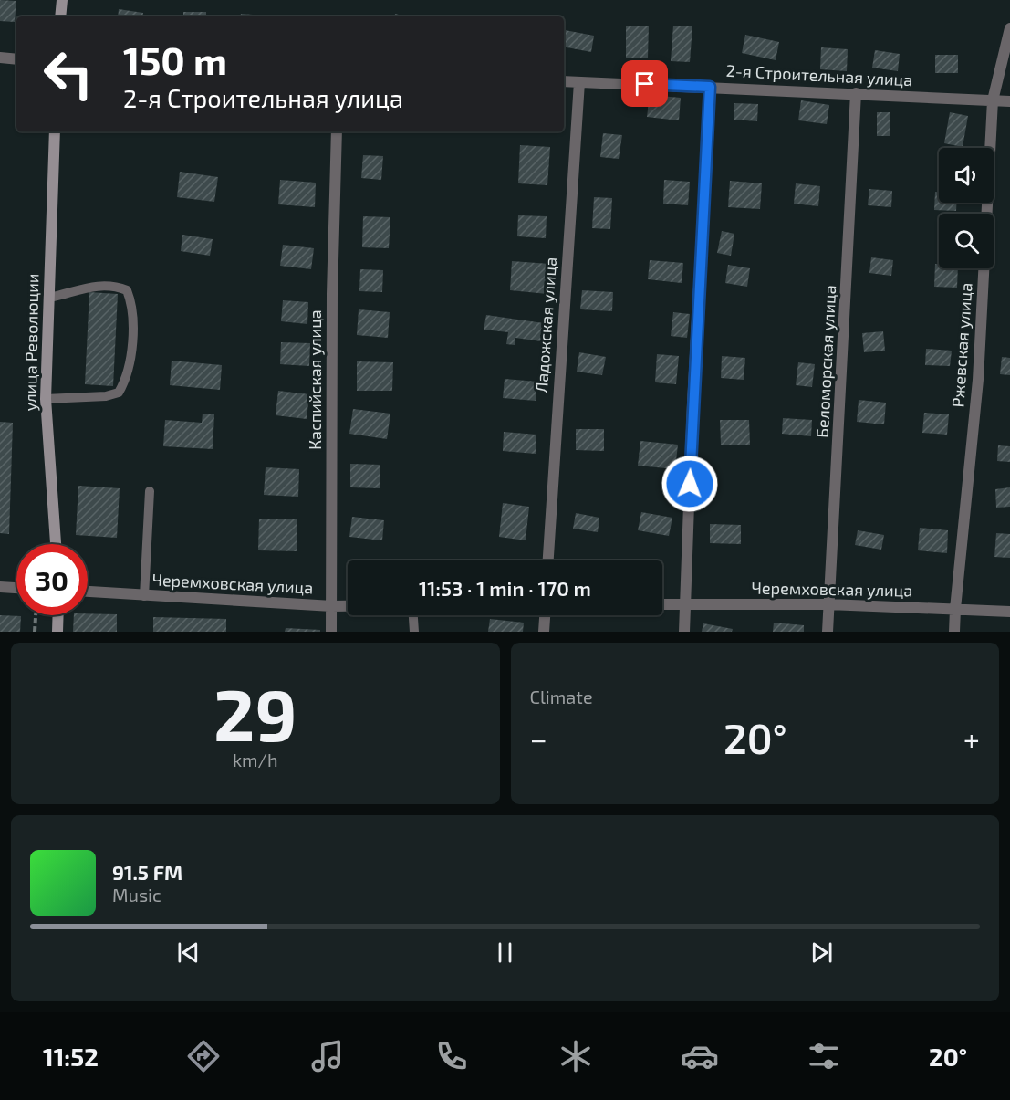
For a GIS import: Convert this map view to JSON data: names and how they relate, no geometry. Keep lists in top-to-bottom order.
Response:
{
  "streets": {
    "street": [
      "2-я Строительная улица",
      "Ладожская улица",
      "улица Революции",
      "Ржевская улица",
      "Беломорская улица",
      "Каспийская улица",
      "Черемховская улица"
    ]
  },
  "crossings": [
    ["2-я Строительная улица", "Ладожская улица"],
    ["2-я Строительная улица", "Ржевская улица"],
    ["2-я Строительная улица", "Беломорская улица"],
    ["Ржевская улица", "Черемховская улица"],
    ["Беломорская улица", "Черемховская улица"],
    ["Каспийская улица", "Черемховская улица"]
  ],
  "page": {
    "turn": ["150 m", "2-я Строительная улица"],
    "limit": "30",
    "trip": "11:53 · 1 min · 170 m",
    "tile": [
      ["29", "km/h"],
      "Climate"
    ],
    "heat": ["−", "20°", "+"],
    "song": ["91.5 FM", "Music"],
    "tabs": ["11:52", "20°"]
  }
}
